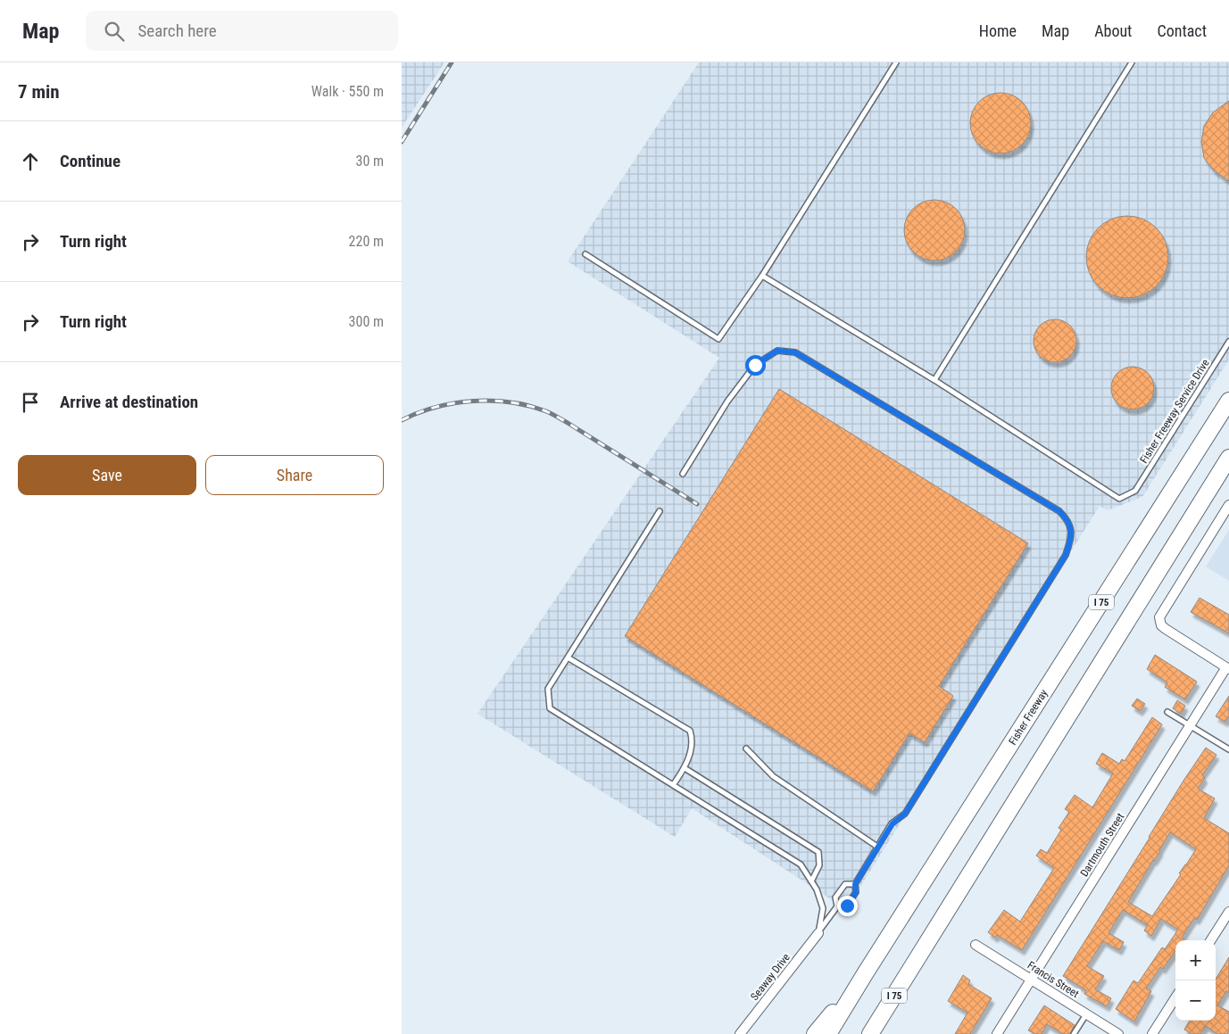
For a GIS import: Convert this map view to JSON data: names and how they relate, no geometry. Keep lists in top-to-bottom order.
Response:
{
  "streets": {
    "highway": ["I 75", "Fisher Freeway"],
    "street": ["Dartmouth Street", "Seaway Drive", "Francis Street"],
    "lane": ["Fisher Freeway Service Drive"]
  },
  "crossings": [
    ["Dartmouth Street", "Francis Street"]
  ],
  "page": {
    "header": "Map",
    "search": "Search here",
    "nav": [
      "Home",
      "Map",
      "About",
      "Contact"
    ],
    "heading": ["7 min", "Walk · 550 m"],
    "list": [
      ["Continue", "30 m"],
      ["Turn right", "220 m"],
      ["Turn right", "300 m"],
      "Arrive at destination"
    ],
    "buttons": ["Save", "Share"],
    "map_buttons": ["+", "−"]
  }
}
